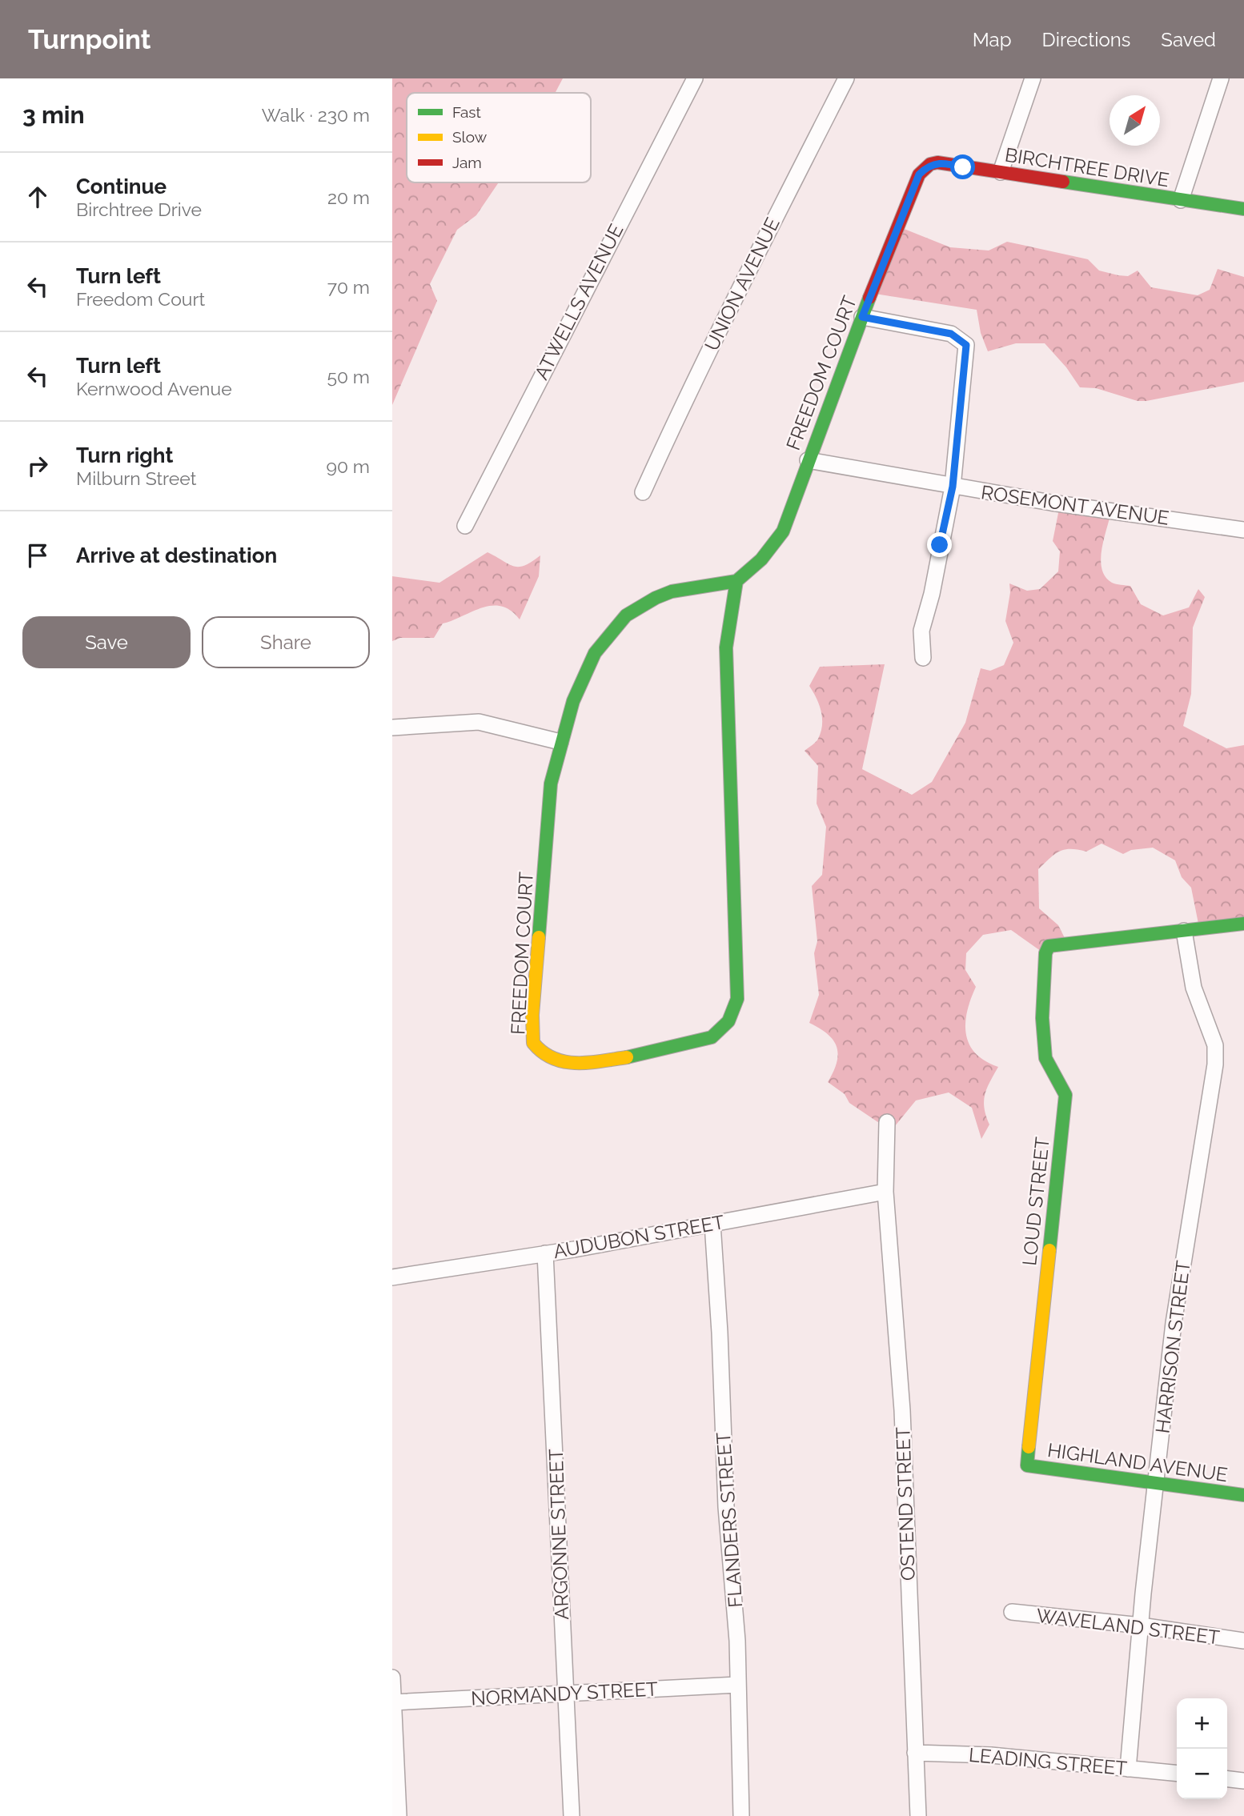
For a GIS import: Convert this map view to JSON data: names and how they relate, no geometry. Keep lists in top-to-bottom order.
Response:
{
  "streets": {
    "street": [
      "BIRCHTREE DRIVE",
      "UNION AVENUE",
      "ATWELLS AVENUE",
      "FREEDOM COURT",
      "ROSEMONT AVENUE",
      "LOUD STREET",
      "AUDUBON STREET",
      "HARRISON STREET",
      "HIGHLAND AVENUE",
      "OSTEND STREET",
      "FLANDERS STREET",
      "ARGONNE STREET",
      "WAVELAND STREET",
      "NORMANDY STREET",
      "LEADING STREET"
    ]
  },
  "crossings": [
    ["BIRCHTREE DRIVE", "FREEDOM COURT"],
    ["FREEDOM COURT", "ROSEMONT AVENUE"],
    ["LOUD STREET", "HARRISON STREET"],
    ["LOUD STREET", "HIGHLAND AVENUE"],
    ["AUDUBON STREET", "OSTEND STREET"],
    ["AUDUBON STREET", "FLANDERS STREET"],
    ["AUDUBON STREET", "ARGONNE STREET"],
    ["HARRISON STREET", "HIGHLAND AVENUE"],
    ["HARRISON STREET", "WAVELAND STREET"],
    ["HARRISON STREET", "LEADING STREET"],
    ["OSTEND STREET", "LEADING STREET"],
    ["FLANDERS STREET", "NORMANDY STREET"],
    ["ARGONNE STREET", "NORMANDY STREET"]
  ],
  "legend": ["Fast", "Slow", "Jam"],
  "north": "top right",
  "page": {
    "header": "Turnpoint",
    "nav": ["Map", "Directions", "Saved"],
    "heading": ["3 min", "Walk · 230 m"],
    "list": [
      ["Continue", "Birchtree Drive", "20 m"],
      ["Turn left", "Freedom Court", "70 m"],
      ["Turn left", "Kernwood Avenue", "50 m"],
      ["Turn right", "Milburn Street", "90 m"],
      "Arrive at destination"
    ],
    "buttons": ["Save", "Share"],
    "map_buttons": ["+", "−"]
  }
}
